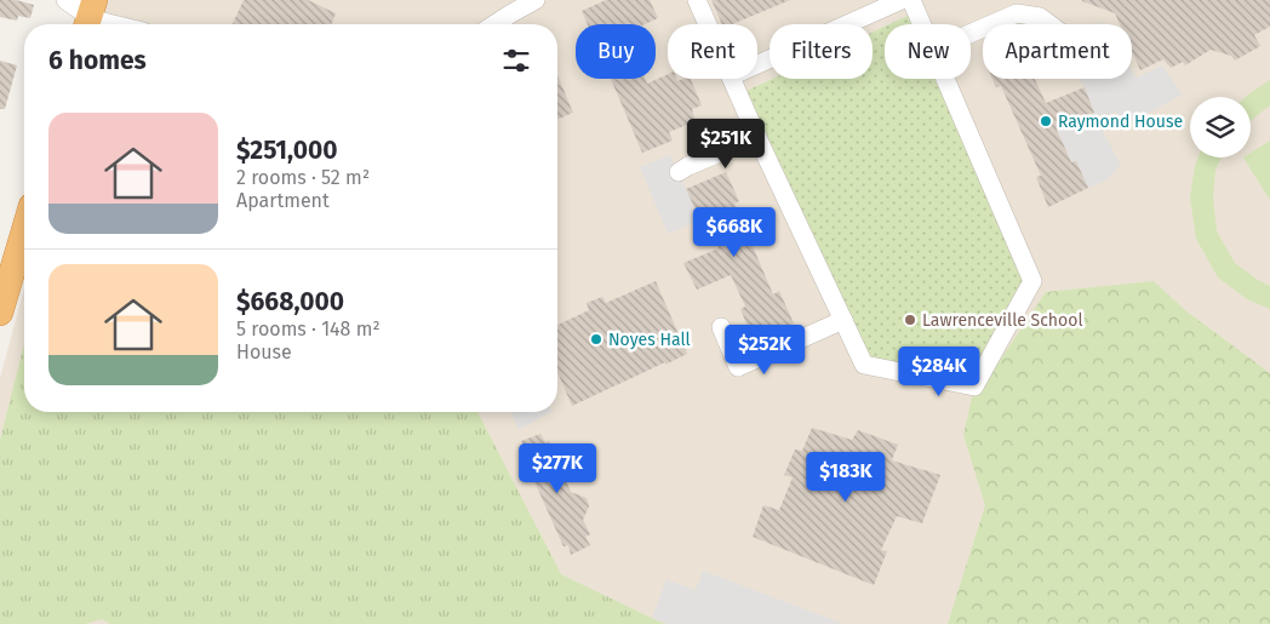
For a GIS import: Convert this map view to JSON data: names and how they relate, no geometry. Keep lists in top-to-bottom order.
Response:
{
  "places": ["Raymond House", "Lawrenceville School", "Noyes Hall"],
  "page": {
    "chip": [
      "Buy",
      "Rent",
      "Filters",
      "New",
      "Apartment"
    ],
    "heading": "6 homes",
    "list": [
      {
        "name": "$251,000",
        "note": "2 rooms · 52 m² · Apartment"
      },
      {
        "name": "$668,000",
        "note": "5 rooms · 148 m² · House"
      }
    ],
    "price": [
      "$251K",
      "$668K",
      "$252K",
      "$284K",
      "$277K",
      "$183K"
    ]
  }
}
